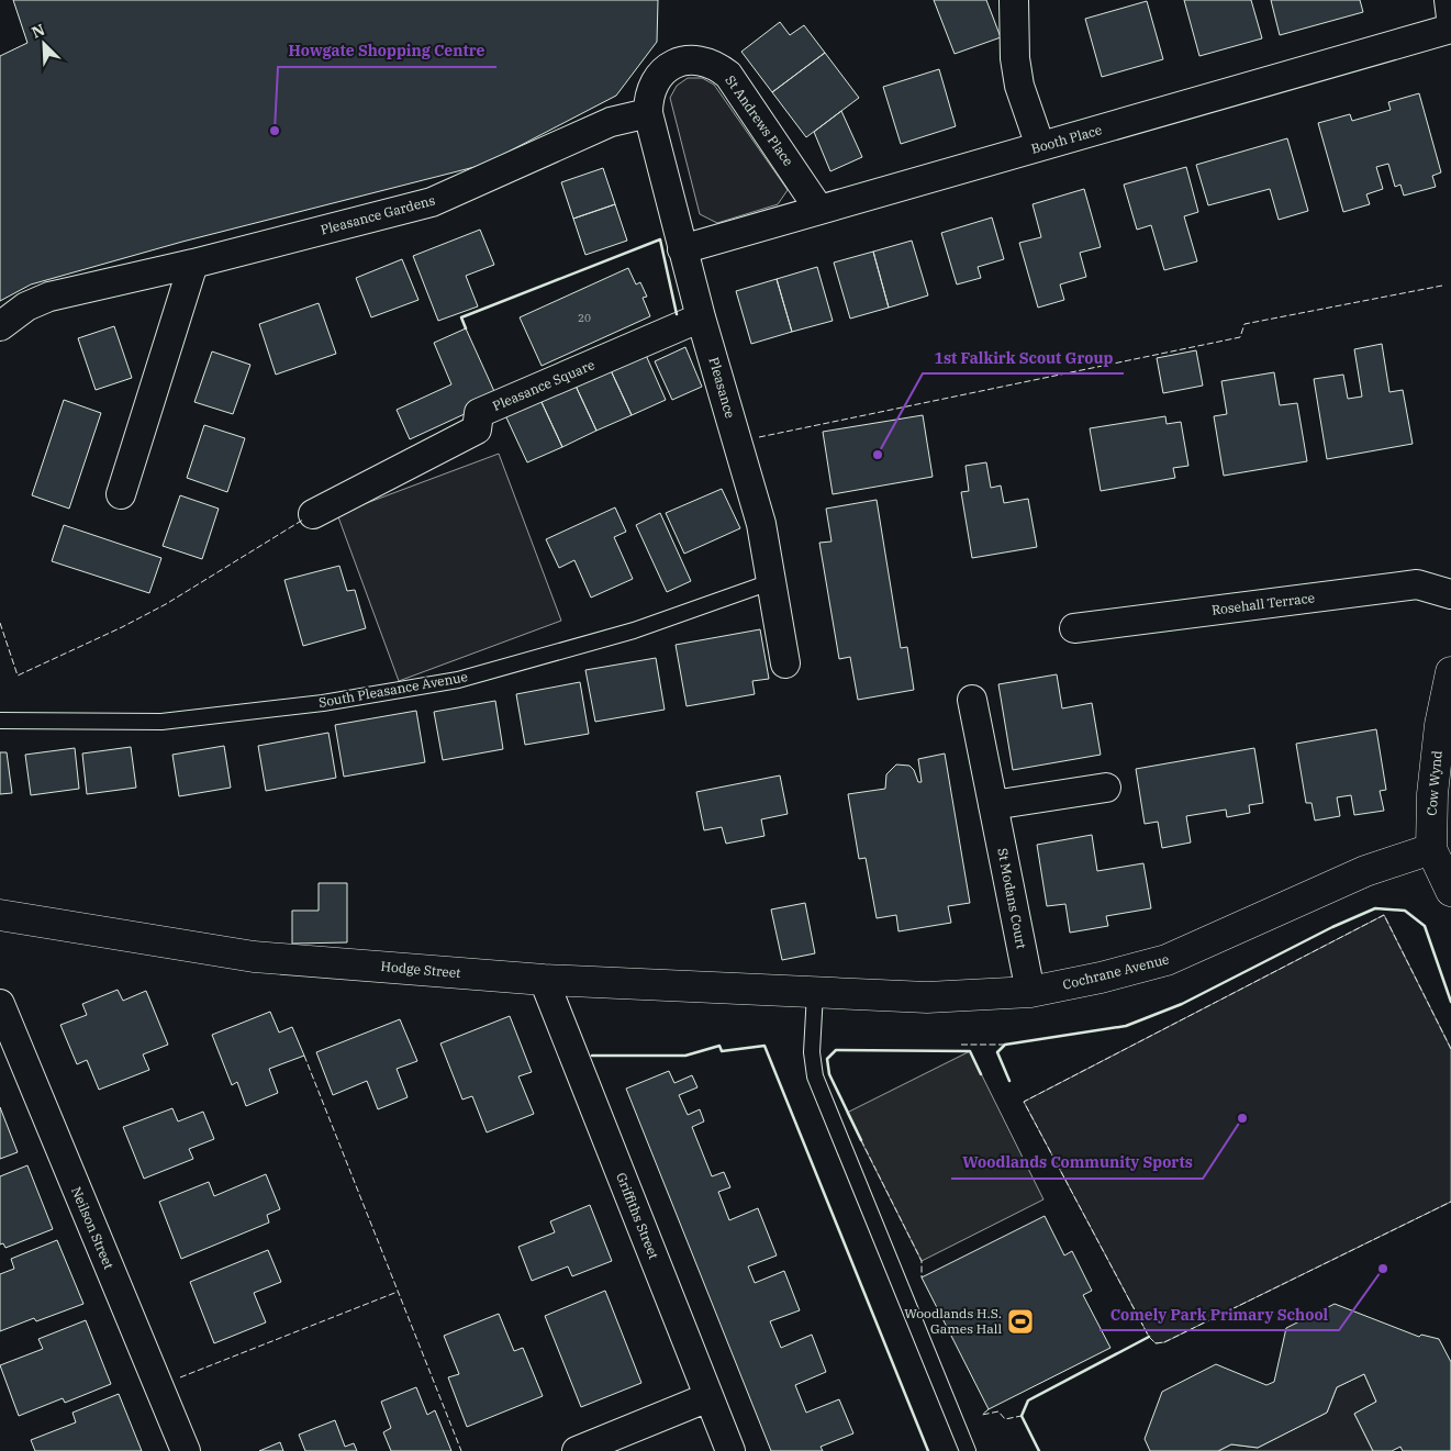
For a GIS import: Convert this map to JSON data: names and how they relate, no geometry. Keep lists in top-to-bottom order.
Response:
{
  "streets": {
    "main road": ["Cow Wynd", "Hodge Street", "Cochrane Avenue"],
    "street": [
      "St Andrews Place",
      "Booth Place",
      "Pleasance Gardens",
      "Pleasance Square",
      "Pleasance",
      "Rosehall Terrace",
      "St Modans Court",
      "Griffiths Street",
      "Neilson Street"
    ],
    "lane": ["South Pleasance Avenue"]
  },
  "crossings": [
    ["St Andrews Place", "Booth Place"],
    ["St Andrews Place", "Pleasance Gardens"],
    ["St Andrews Place", "Pleasance"],
    ["Booth Place", "Pleasance"],
    ["Pleasance Gardens", "Pleasance"],
    ["Pleasance Square", "Pleasance"],
    ["Pleasance", "South Pleasance Avenue"],
    ["Cow Wynd", "Cochrane Avenue"],
    ["St Modans Court", "Cochrane Avenue"],
    ["Hodge Street", "Cochrane Avenue"],
    ["Hodge Street", "Griffiths Street"]
  ],
  "places": {
    "other": [
      "Howgate Shopping Centre",
      "1st Falkirk Scout Group",
      "Woodlands Community Sports",
      "Comely Park Primary School"
    ],
    "sports": ["Woodlands H.S. Games Hall"]
  },
  "house_numbers": ["20"],
  "north": "top left"
}
